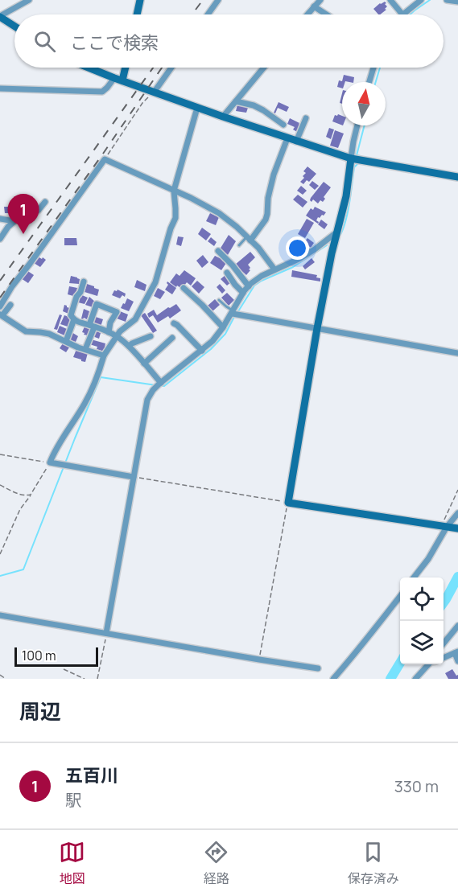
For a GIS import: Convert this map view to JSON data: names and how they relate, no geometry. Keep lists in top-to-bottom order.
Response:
{
  "scale_bar": "100 m",
  "north": "top",
  "page": {
    "search": "ここで検索",
    "pins": "1",
    "scale": "100 m",
    "heading": "周辺",
    "list": [
      {
        "mark": "1",
        "name": "五百川",
        "note": "駅",
        "value": "330 m"
      }
    ],
    "nav": ["地図", "経路", "保存済み"]
  }
}
